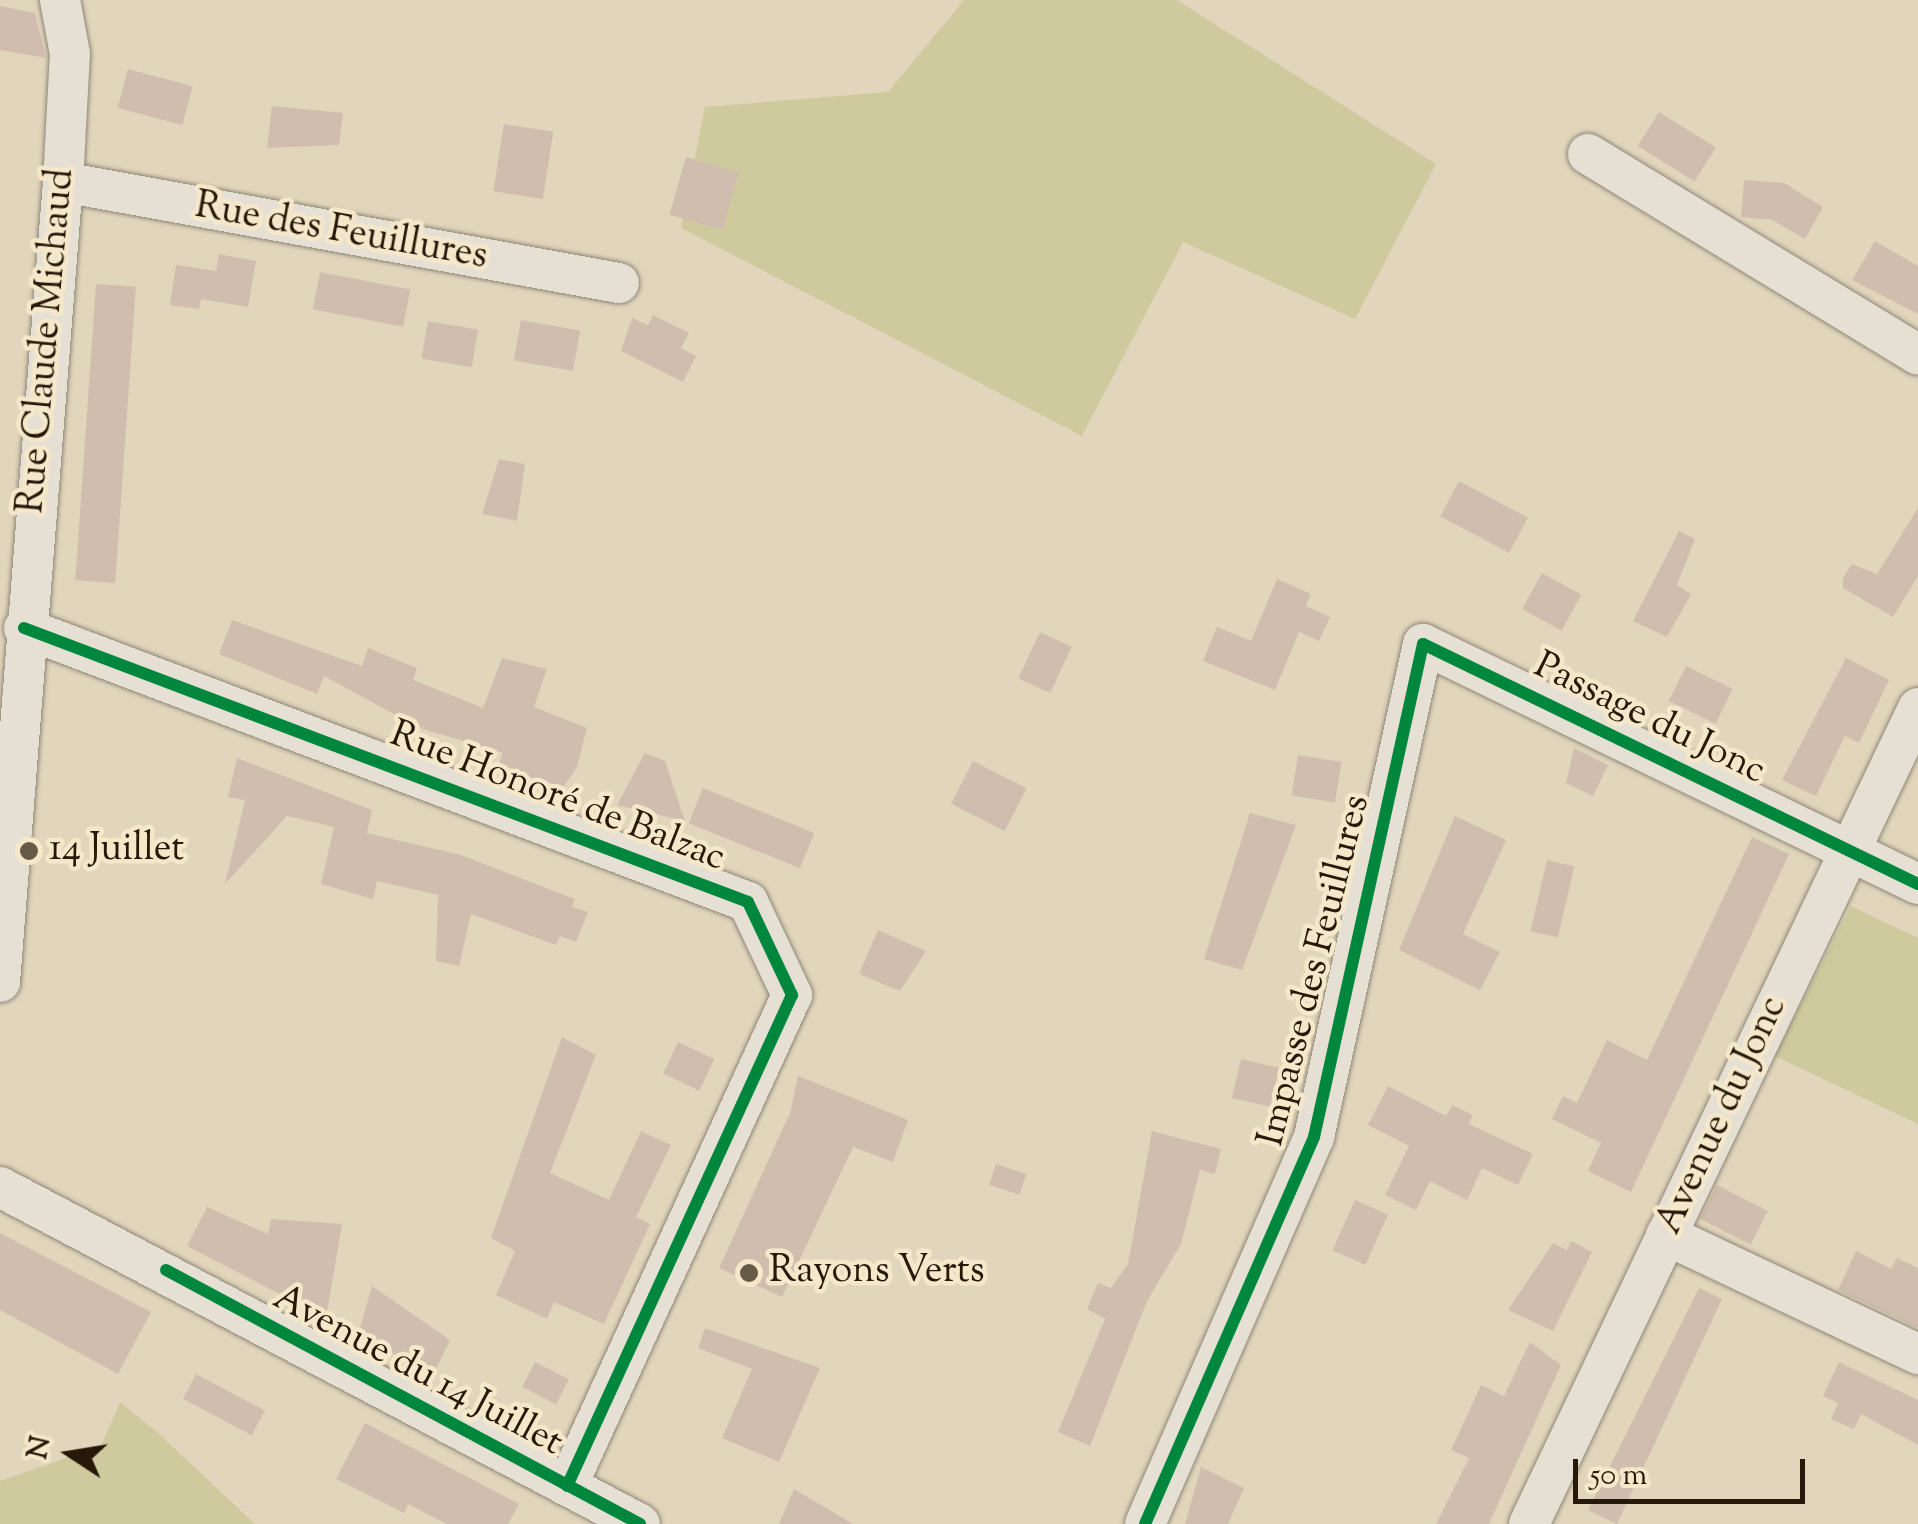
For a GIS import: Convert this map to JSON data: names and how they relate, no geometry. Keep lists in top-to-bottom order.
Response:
{
  "streets": {
    "street": [
      "Rue des Feuillures",
      "Rue Claude Michaud",
      "Passage du Jonc",
      "Rue Honoré de Balzac",
      "Impasse des Feuillures",
      "Avenue du Jonc",
      "Avenue du 14 Juillet"
    ]
  },
  "crossings": [
    ["Rue des Feuillures", "Rue Claude Michaud"],
    ["Rue Claude Michaud", "Rue Honoré de Balzac"],
    ["Passage du Jonc", "Impasse des Feuillures"],
    ["Passage du Jonc", "Avenue du Jonc"],
    ["Rue Honoré de Balzac", "Avenue du 14 Juillet"]
  ],
  "places": ["14 Juillet", "Rayons Verts"],
  "scale_bar": "50 m",
  "north": "left"
}
